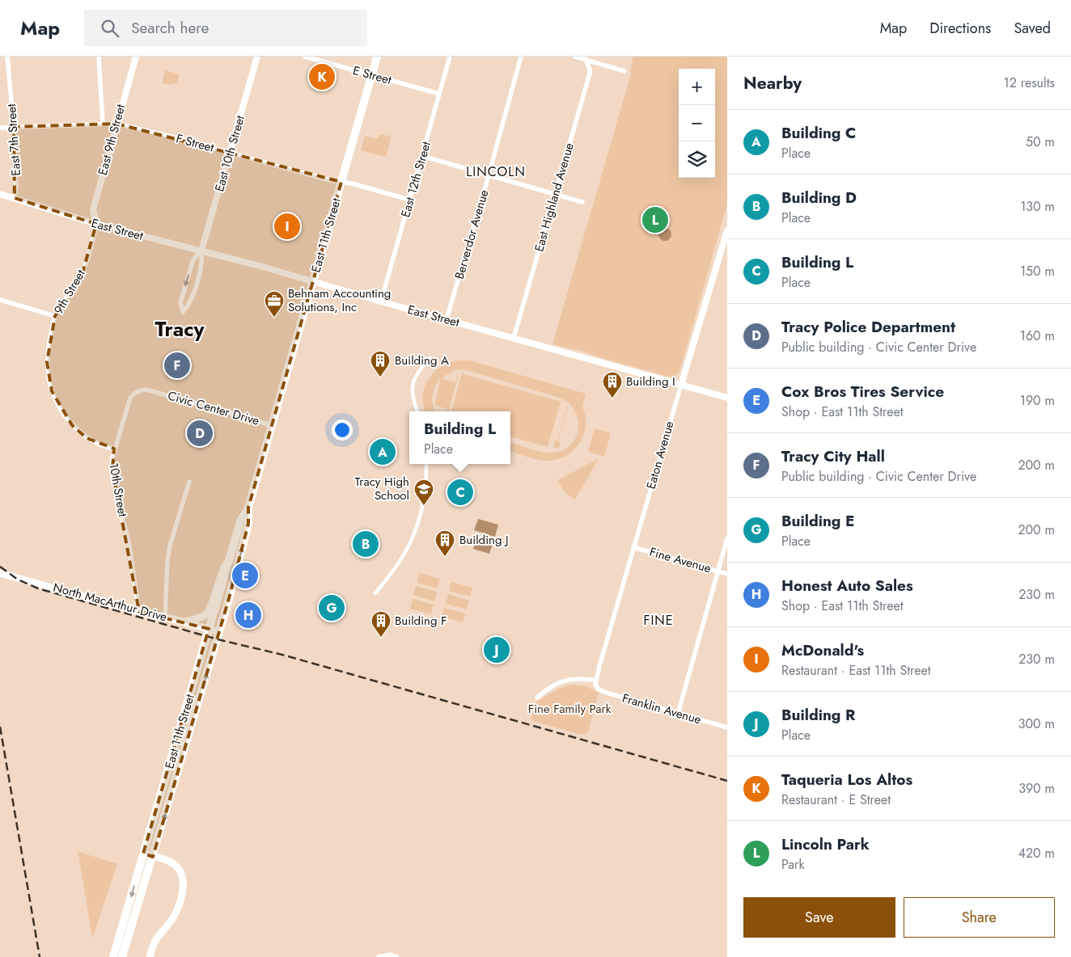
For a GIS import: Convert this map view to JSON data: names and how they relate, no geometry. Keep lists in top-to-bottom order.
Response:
{
  "streets": {
    "main road": ["East 11th Street", "North MacArthur Drive"],
    "street": [
      "E Street",
      "East 7th Street",
      "East 9th Street",
      "F Street",
      "East 10th Street",
      "East 12th Street",
      "East Highland Avenue",
      "East Street",
      "Berverdor Avenue",
      "9th Street",
      "Civic Center Drive",
      "Eaton Avenue",
      "10th Street",
      "Fine Avenue",
      "Franklin Avenue"
    ]
  },
  "crossings": [
    ["E Street", "East 12th Street"],
    ["E Street", "East 11th Street"],
    ["East 7th Street", "F Street"],
    ["East 7th Street", "East Street"],
    ["East 9th Street", "F Street"],
    ["East 9th Street", "East Street"],
    ["East 9th Street", "9th Street"],
    ["F Street", "East 10th Street"],
    ["F Street", "East 12th Street"],
    ["F Street", "East 11th Street"],
    ["East 10th Street", "East Street"],
    ["East 12th Street", "East Street"],
    ["East Highland Avenue", "East Street"],
    ["East Street", "Berverdor Avenue"],
    ["East Street", "East 11th Street"],
    ["East Street", "9th Street"],
    ["East Street", "Eaton Avenue"],
    ["East 11th Street", "Civic Center Drive"],
    ["East 11th Street", "North MacArthur Drive"],
    ["9th Street", "10th Street"],
    ["Civic Center Drive", "10th Street"],
    ["Eaton Avenue", "Fine Avenue"],
    ["Eaton Avenue", "Franklin Avenue"],
    ["10th Street", "North MacArthur Drive"]
  ],
  "districts": ["LINCOLN", "Tracy", "FINE"],
  "parks": ["Fine Family Park"],
  "places": {
    "office": ["Behnam Accounting Solutions, Inc"],
    "building": [
      "Building A",
      "Building I",
      "Building J",
      "Building F"
    ],
    "school or university": ["Tracy High School"]
  },
  "page": {
    "header": "Map",
    "search": "Search here",
    "nav": ["Map", "Directions", "Saved"],
    "heading": ["Nearby", "12 results"],
    "pins": [
      "K",
      "L",
      "I",
      "F",
      "D",
      "A",
      "C",
      "B",
      "E",
      "G",
      "H",
      "J"
    ],
    "map_buttons": ["+", "−"],
    "list": [
      {
        "mark": "A",
        "name": "Building C",
        "note": "Place",
        "value": "50 m"
      },
      {
        "mark": "B",
        "name": "Building D",
        "note": "Place",
        "value": "130 m"
      },
      {
        "mark": "C",
        "name": "Building L",
        "note": "Place",
        "value": "150 m"
      },
      {
        "mark": "D",
        "name": "Tracy Police Department",
        "note": "Public building · Civic Center Drive",
        "value": "160 m"
      },
      {
        "mark": "E",
        "name": "Cox Bros Tires Service",
        "note": "Shop · East 11th Street",
        "value": "190 m"
      },
      {
        "mark": "F",
        "name": "Tracy City Hall",
        "note": "Public building · Civic Center Drive",
        "value": "200 m"
      },
      {
        "mark": "G",
        "name": "Building E",
        "note": "Place",
        "value": "200 m"
      },
      {
        "mark": "H",
        "name": "Honest Auto Sales",
        "note": "Shop · East 11th Street",
        "value": "230 m"
      },
      {
        "mark": "I",
        "name": "McDonald's",
        "note": "Restaurant · East 11th Street",
        "value": "230 m"
      },
      {
        "mark": "J",
        "name": "Building R",
        "note": "Place",
        "value": "300 m"
      },
      {
        "mark": "K",
        "name": "Taqueria Los Altos",
        "note": "Restaurant · E Street",
        "value": "390 m"
      },
      {
        "mark": "L",
        "name": "Lincoln Park",
        "note": "Park",
        "value": "420 m"
      }
    ],
    "popup": ["Building L", "Place"],
    "buttons": ["Save", "Share"]
  }
}
